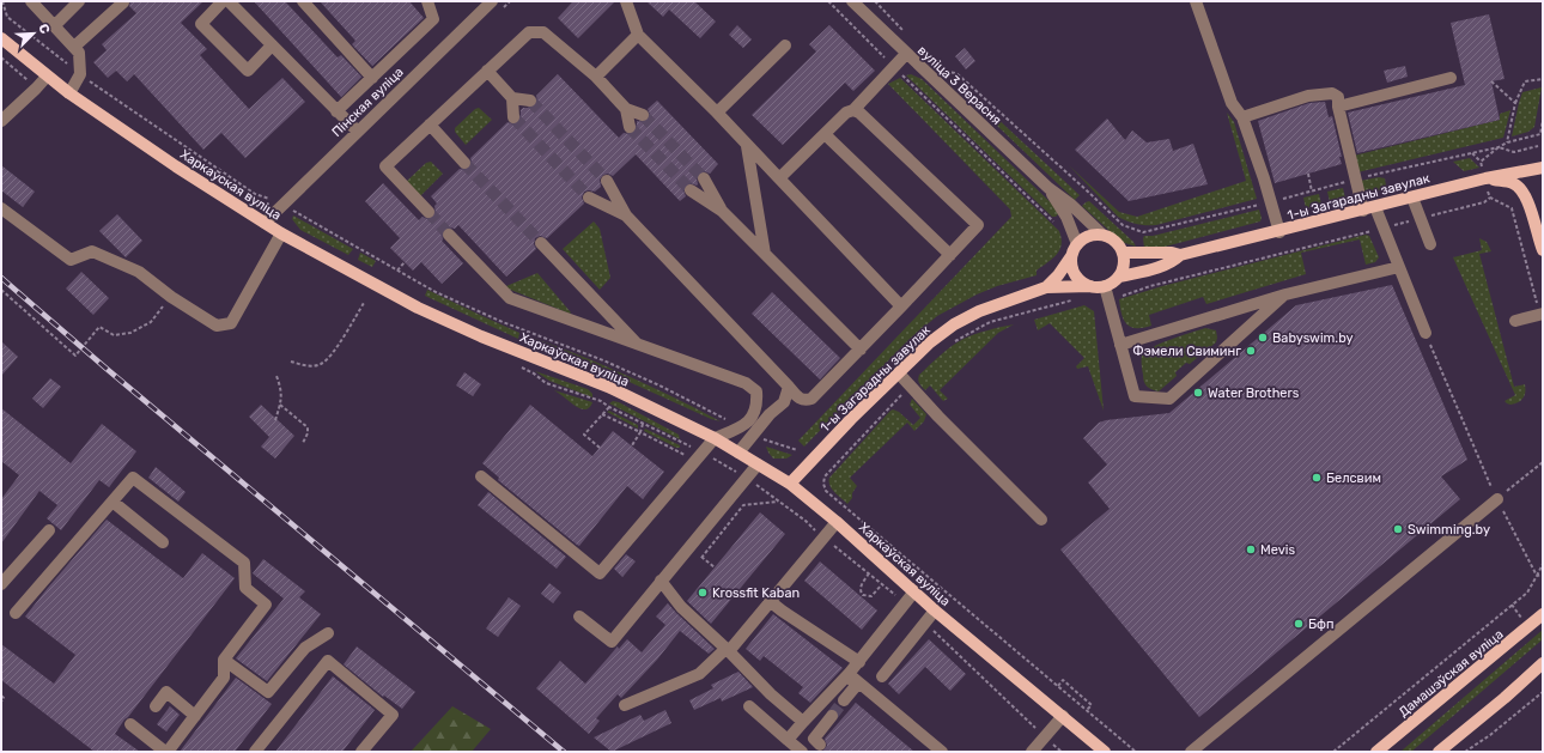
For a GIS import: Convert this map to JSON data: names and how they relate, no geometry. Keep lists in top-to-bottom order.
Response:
{
  "streets": {
    "main road": ["Харкаўская вуліца", "1-ы Загарадны завулак", "Дамашэўская вуліца"],
    "street": ["вуліца 3 Верасня", "Пінская вуліца"]
  },
  "crossings": [
    ["вуліца 3 Верасня", "1-ы Загарадны завулак"],
    ["Пінская вуліца", "Харкаўская вуліца"],
    ["Харкаўская вуліца", "1-ы Загарадны завулак"]
  ],
  "places": [
    "Babyswim.by",
    "Фэмели Свиминг",
    "Water Brothers",
    "Белсвим",
    "Swimming.by",
    "Mevis",
    "Krossfit Kaban",
    "Бфп"
  ],
  "north": "top right"
}
